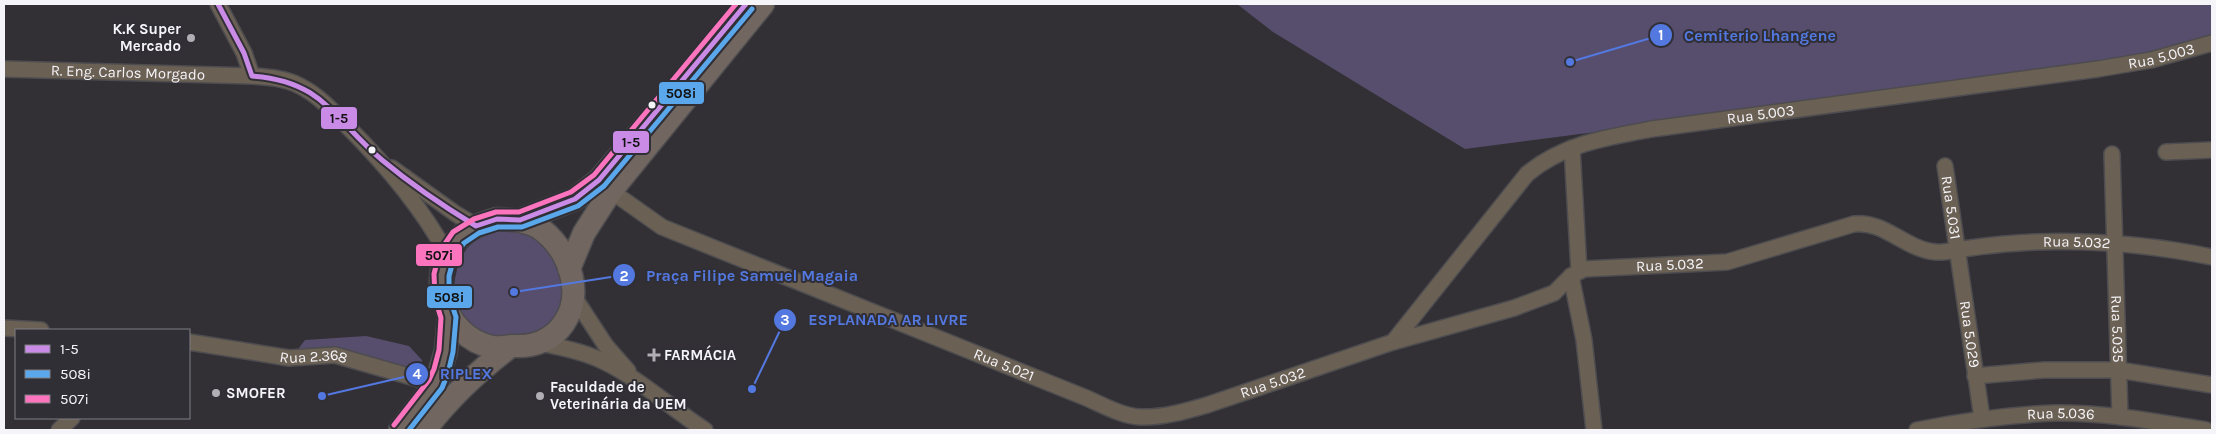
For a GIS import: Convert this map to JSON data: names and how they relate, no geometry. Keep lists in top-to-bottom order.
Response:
{
  "streets": {
    "street": [
      "Rua 5.003",
      "R. Eng. Carlos Morgado",
      "Rua 5.031",
      "Rua 5.032",
      "Rua 5.035",
      "Rua 5.029",
      "Rua 2.368",
      "Rua 5.021",
      "Rua 5.036"
    ]
  },
  "crossings": [
    ["Rua 5.003", "Rua 5.032"],
    ["Rua 5.031", "Rua 5.032"],
    ["Rua 5.031", "Rua 5.029"],
    ["Rua 5.032", "Rua 5.035"],
    ["Rua 5.032", "Rua 5.029"],
    ["Rua 5.032", "Rua 5.021"],
    ["Rua 5.035", "Rua 5.036"],
    ["Rua 5.029", "Rua 5.036"]
  ],
  "places": {
    "other": [
      "K.K Super Mercado",
      "Cemiterio Lhangene",
      "Praça Filipe Samuel Magaia",
      "ESPLANADA AR LIVRE",
      "SMOFER",
      "RIPLEX",
      "Faculdade de Veterinária da UEM"
    ],
    "health": ["FARMÁCIA"]
  },
  "lines": ["transit line 1-5", "transit line 507i", "transit line 508i"],
  "legend": ["1-5", "508i", "507i"]
}
